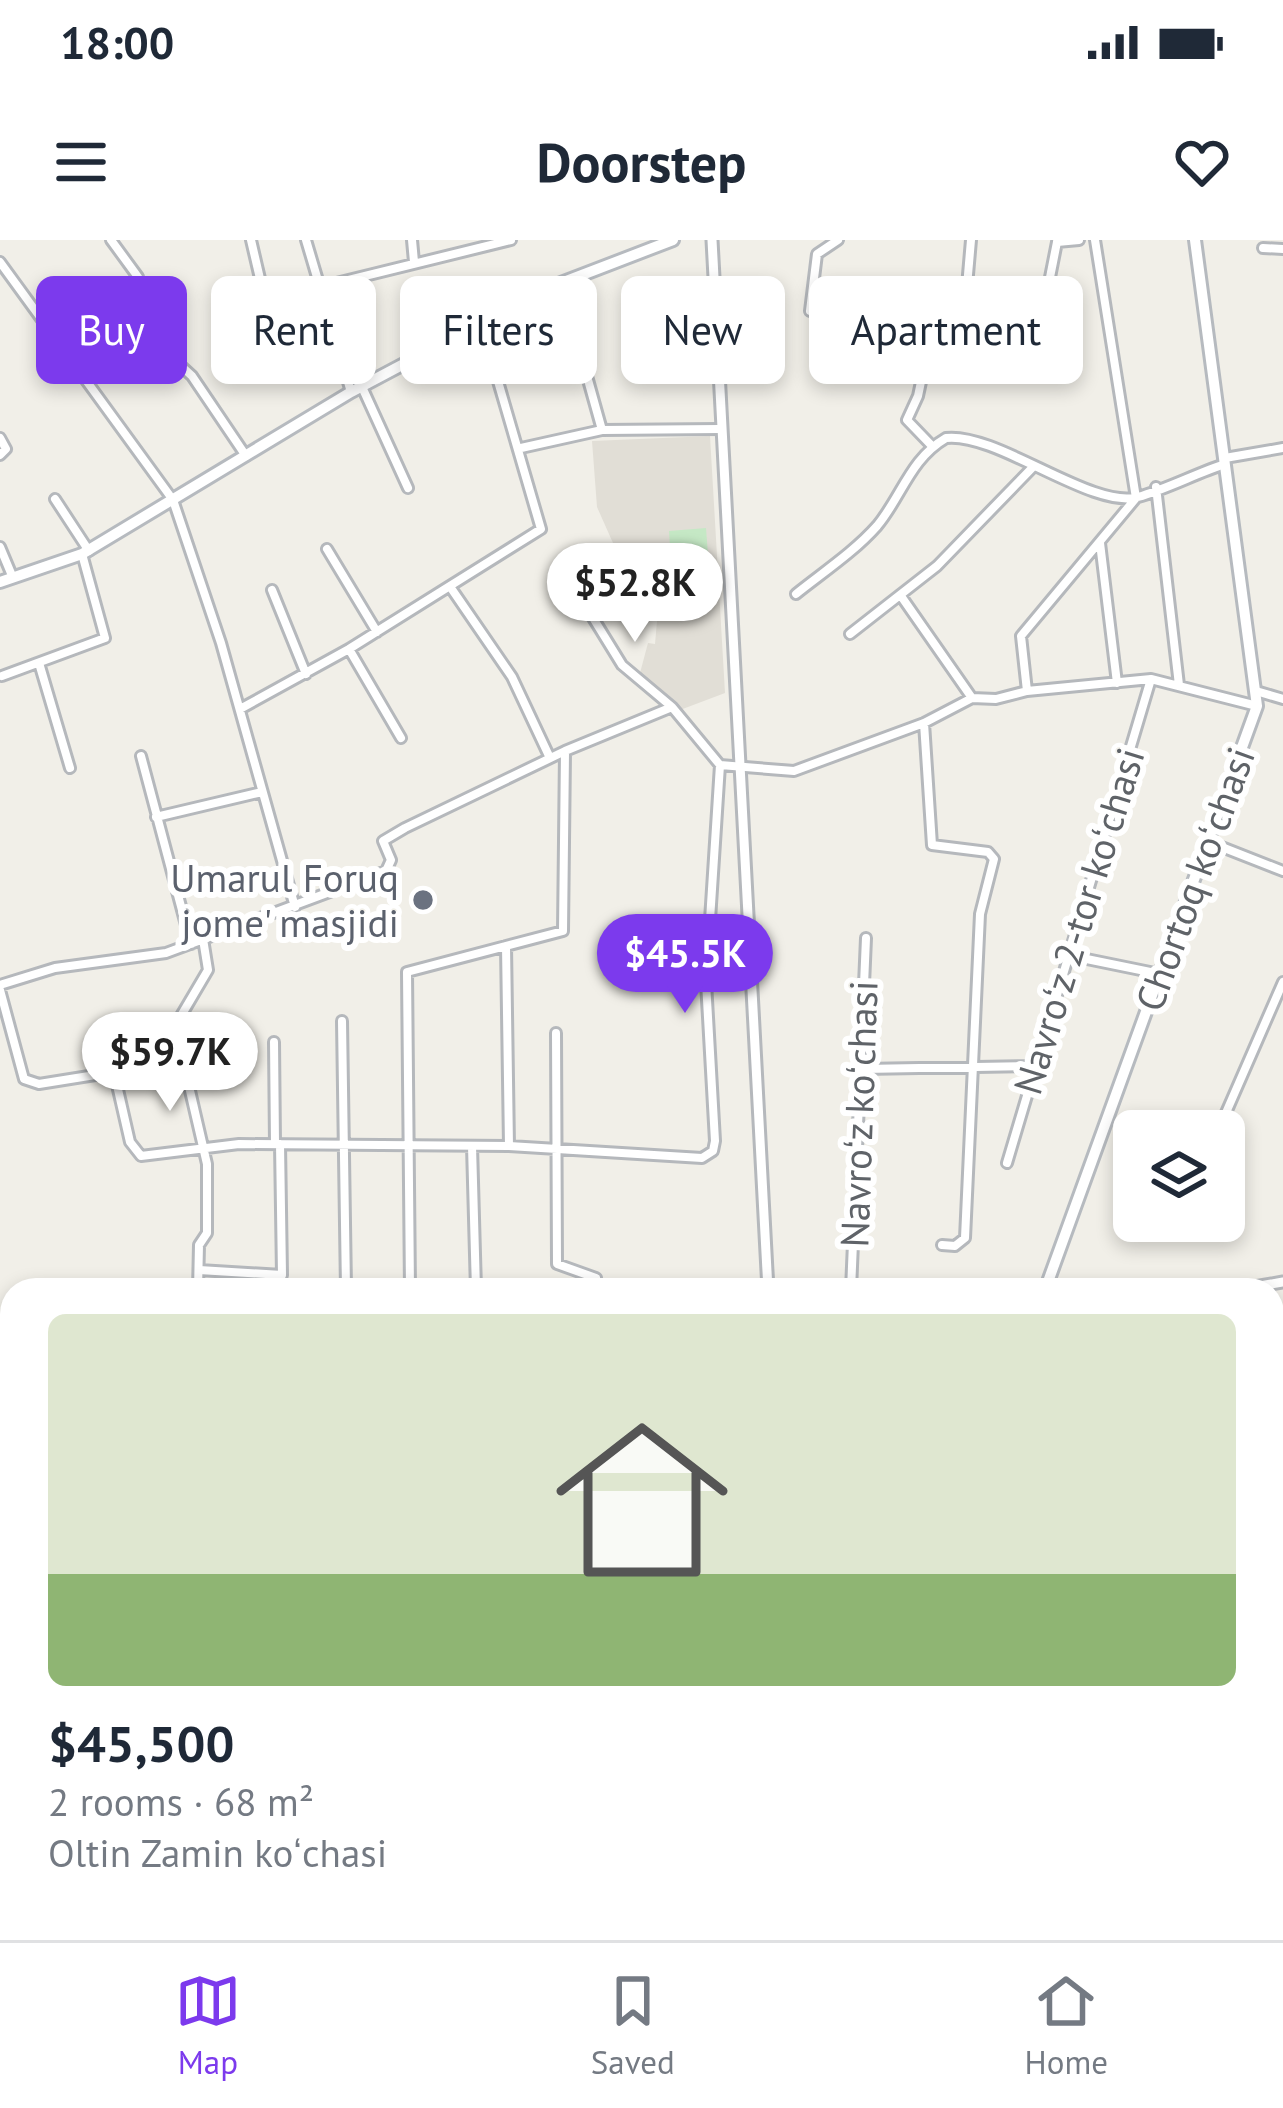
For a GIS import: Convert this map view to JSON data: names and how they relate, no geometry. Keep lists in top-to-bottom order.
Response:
{
  "streets": {
    "main road": ["Chortoq koʻchasi"],
    "street": ["Navroʻz 2-tor koʻchasi", "Navroʻz koʻchasi"]
  },
  "places": ["Umarul Foruq jome' masjidi"],
  "page": {
    "status": "18:00",
    "header": "Doorstep",
    "chip": [
      "Buy",
      "Rent",
      "Filters",
      "New",
      "Apartment"
    ],
    "price": ["$52.8K", "$45.5K", "$59.7K"],
    "list": [
      {
        "name": "$45,500",
        "note": "2 rooms · 68 m² · Oltin Zamin koʻchasi"
      }
    ],
    "tabs": ["Map", "Saved", "Home"]
  }
}
